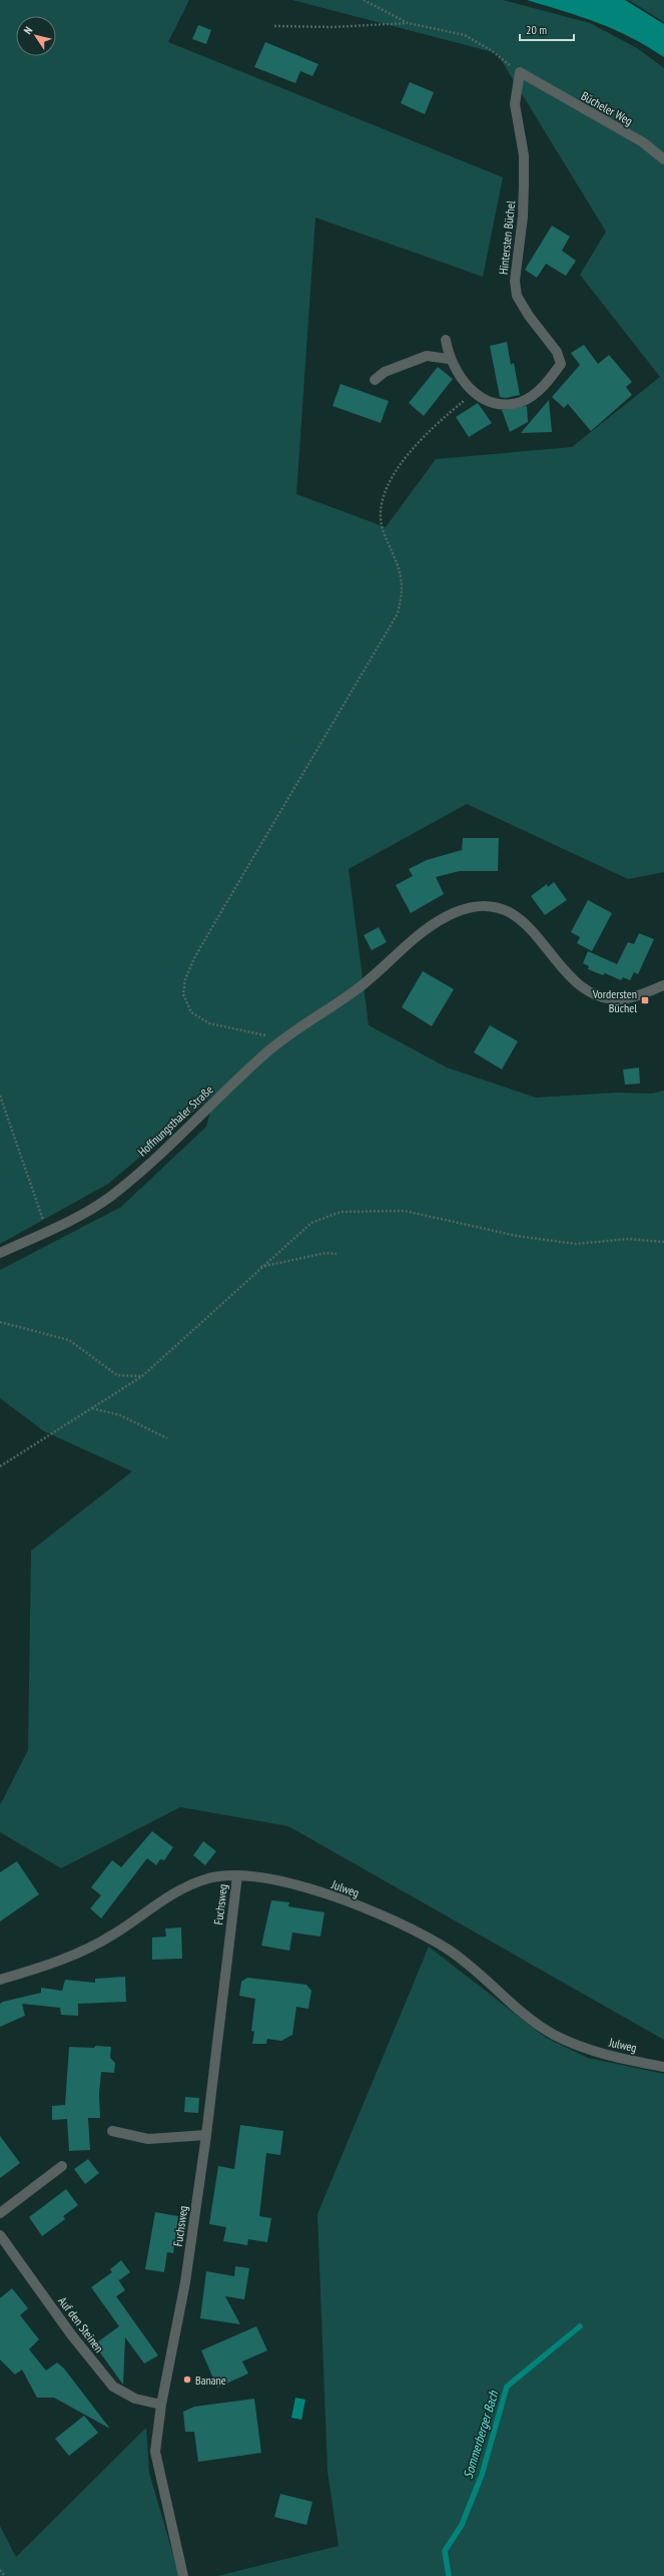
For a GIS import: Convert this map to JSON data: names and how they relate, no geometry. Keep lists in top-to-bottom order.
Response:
{
  "streets": {
    "street": [
      "Bücheler Weg",
      "Hintersten Büchel",
      "Hoffnungsthaler Straße",
      "Julweg",
      "Fuchsweg",
      "Auf den Steinen"
    ]
  },
  "crossings": [
    ["Bücheler Weg", "Hintersten Büchel"],
    ["Julweg", "Fuchsweg"],
    ["Fuchsweg", "Auf den Steinen"]
  ],
  "water": ["Sommerberger Bach"],
  "places": {
    "transit": ["Vordersten Büchel"],
    "other": ["Banane"]
  },
  "scale_bar": "20 m",
  "north": "top left"
}
